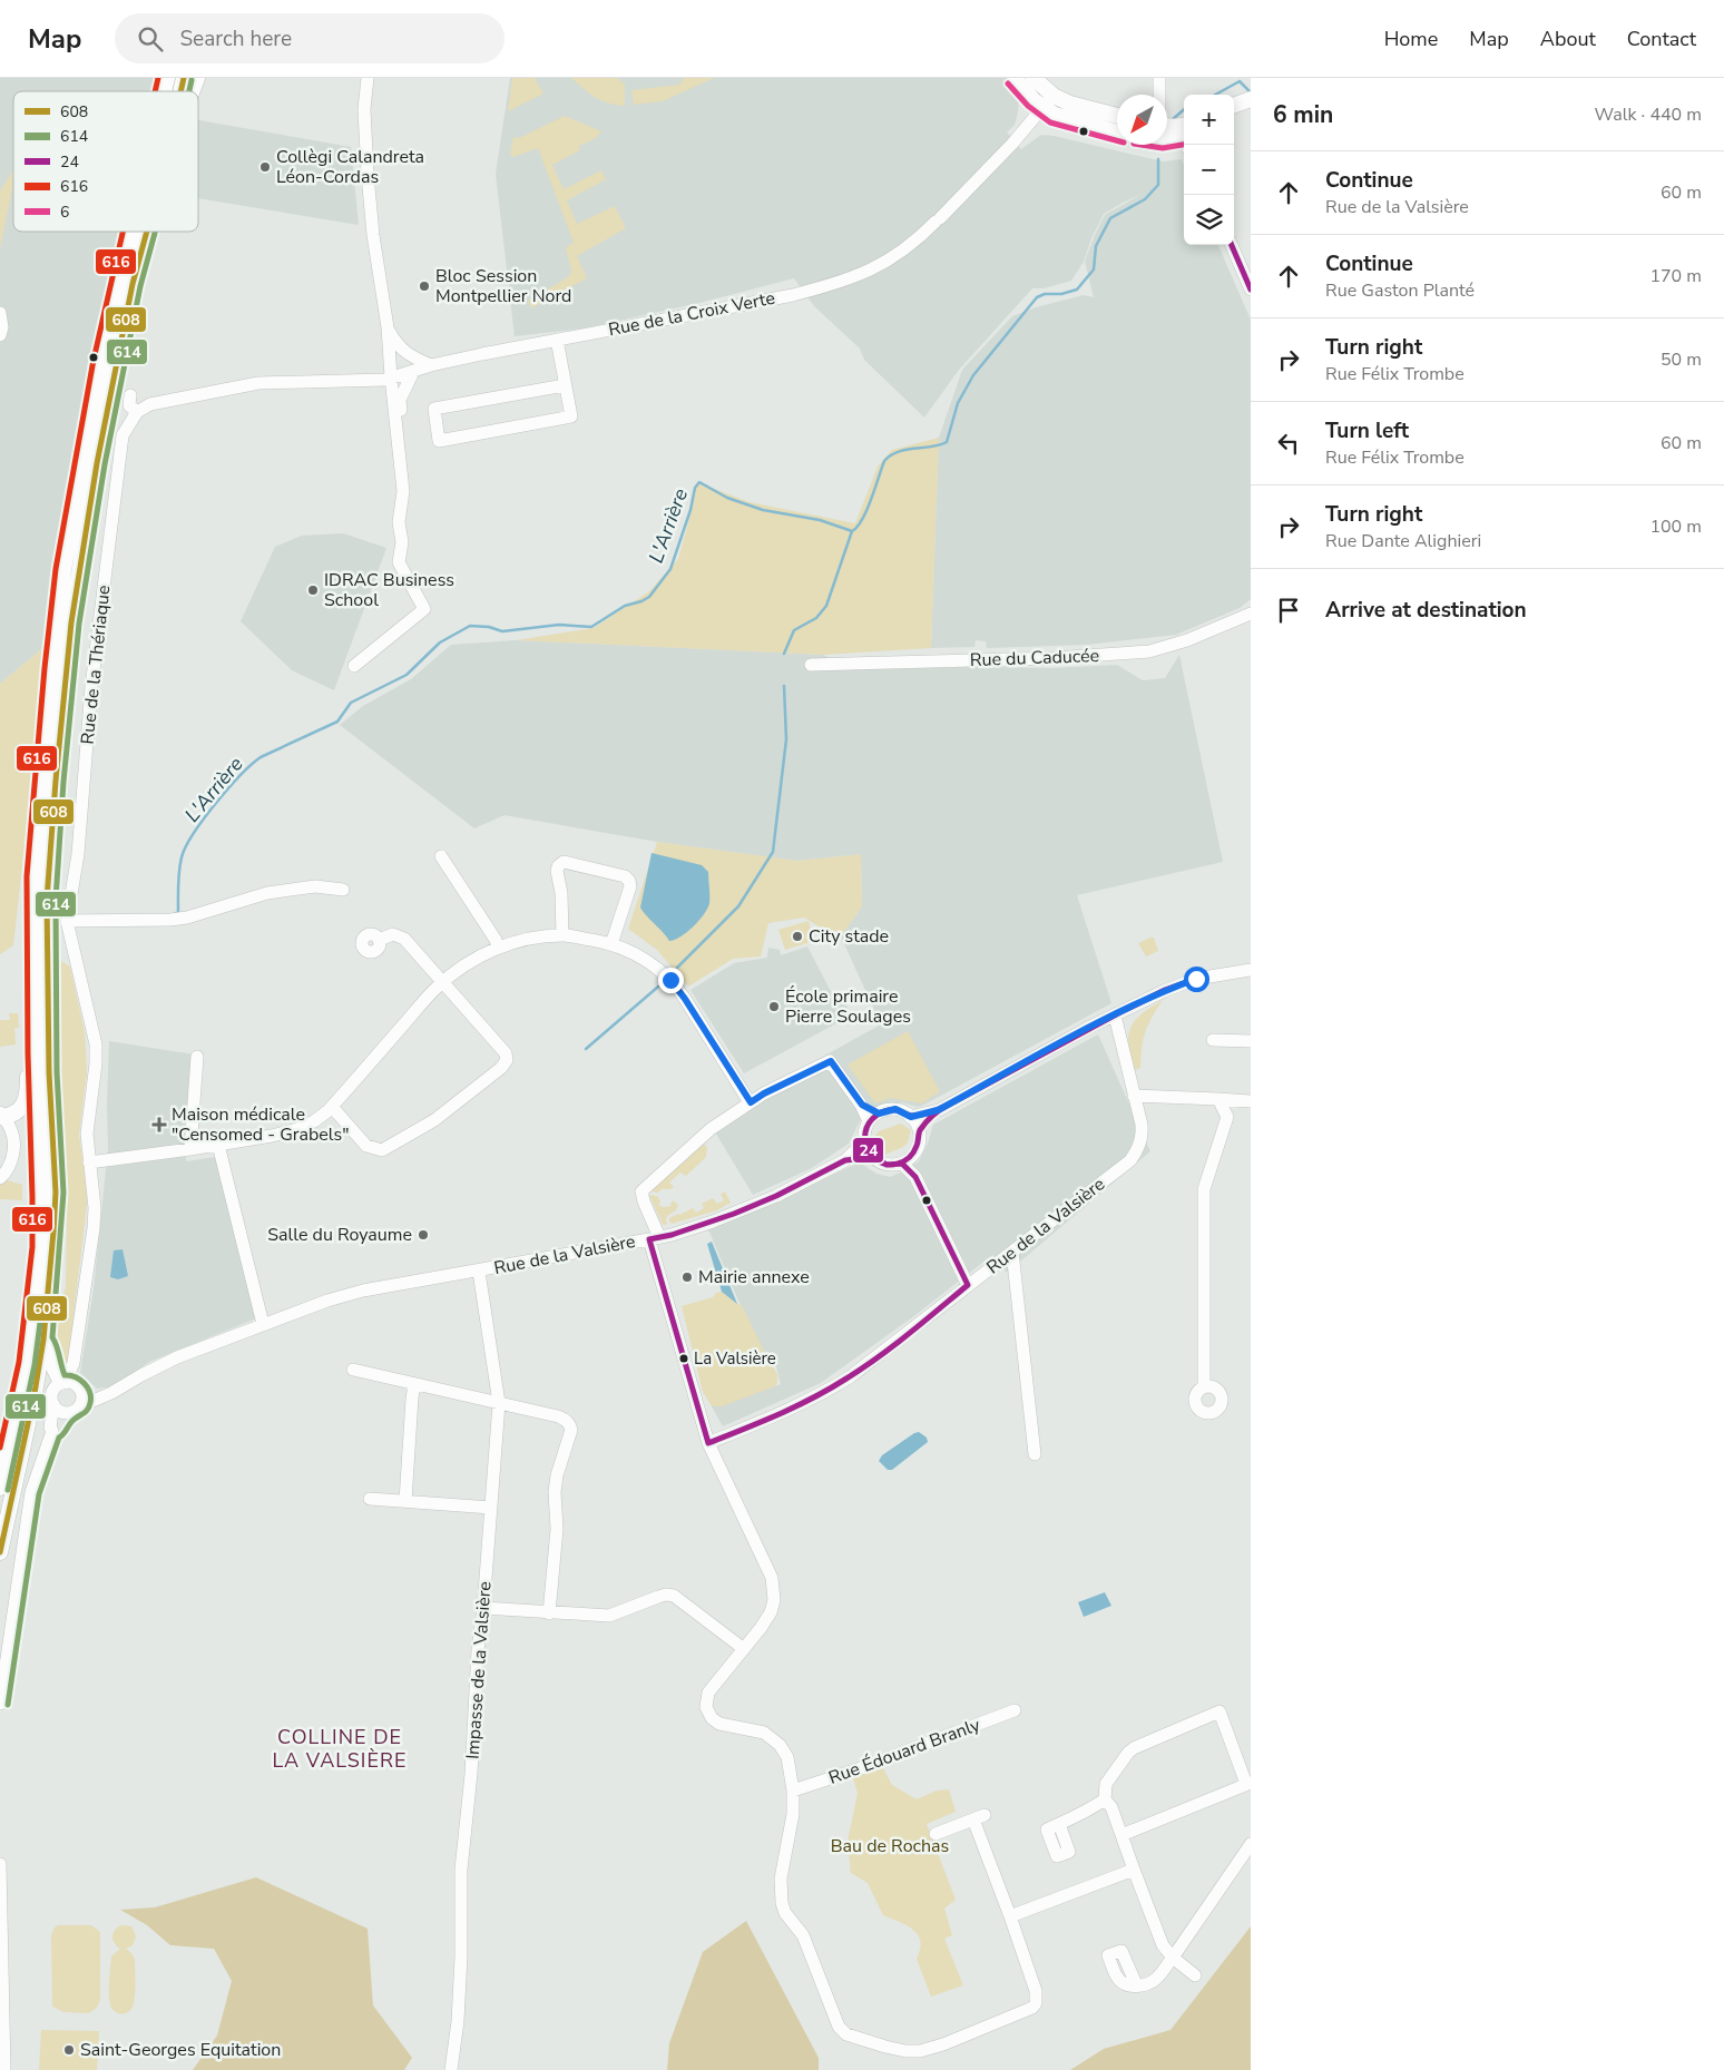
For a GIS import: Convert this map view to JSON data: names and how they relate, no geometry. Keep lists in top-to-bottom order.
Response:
{
  "streets": {
    "street": [
      "Rue de la Croix Verte",
      "Rue du Caducée",
      "Rue de la Thériaque",
      "Rue de la Valsière",
      "Impasse de la Valsière",
      "Rue Édouard Branly"
    ]
  },
  "crossings": [
    ["Rue de la Valsière", "Impasse de la Valsière"]
  ],
  "districts": ["COLLINE DE LA VALSIÈRE"],
  "water": ["L'Arrière"],
  "parks": ["Bau de Rochas"],
  "places": {
    "other": [
      "Collègi Calandreta Léon-Cordas",
      "Bloc Session Montpellier Nord",
      "IDRAC Business School",
      "City stade",
      "École primaire Pierre Soulages",
      "Salle du Royaume",
      "Mairie annexe",
      "La Valsière",
      "Saint-Georges Equitation"
    ],
    "health": ["Maison médicale \"Censomed - Grabels\""]
  },
  "lines": [
    "transit line 608",
    "transit line 616",
    "transit line 614",
    "transit line 6",
    "transit line 24"
  ],
  "legend": [
    "608",
    "614",
    "24",
    "616",
    "6"
  ],
  "north": "bottom left",
  "page": {
    "header": "Map",
    "search": "Search here",
    "nav": [
      "Home",
      "Map",
      "About",
      "Contact"
    ],
    "heading": ["6 min", "Walk · 440 m"],
    "map_buttons": ["+", "−"],
    "list": [
      ["Continue", "Rue de la Valsière", "60 m"],
      ["Continue", "Rue Gaston Planté", "170 m"],
      ["Turn right", "Rue Félix Trombe", "50 m"],
      ["Turn left", "Rue Félix Trombe", "60 m"],
      ["Turn right", "Rue Dante Alighieri", "100 m"],
      "Arrive at destination"
    ]
  }
}
